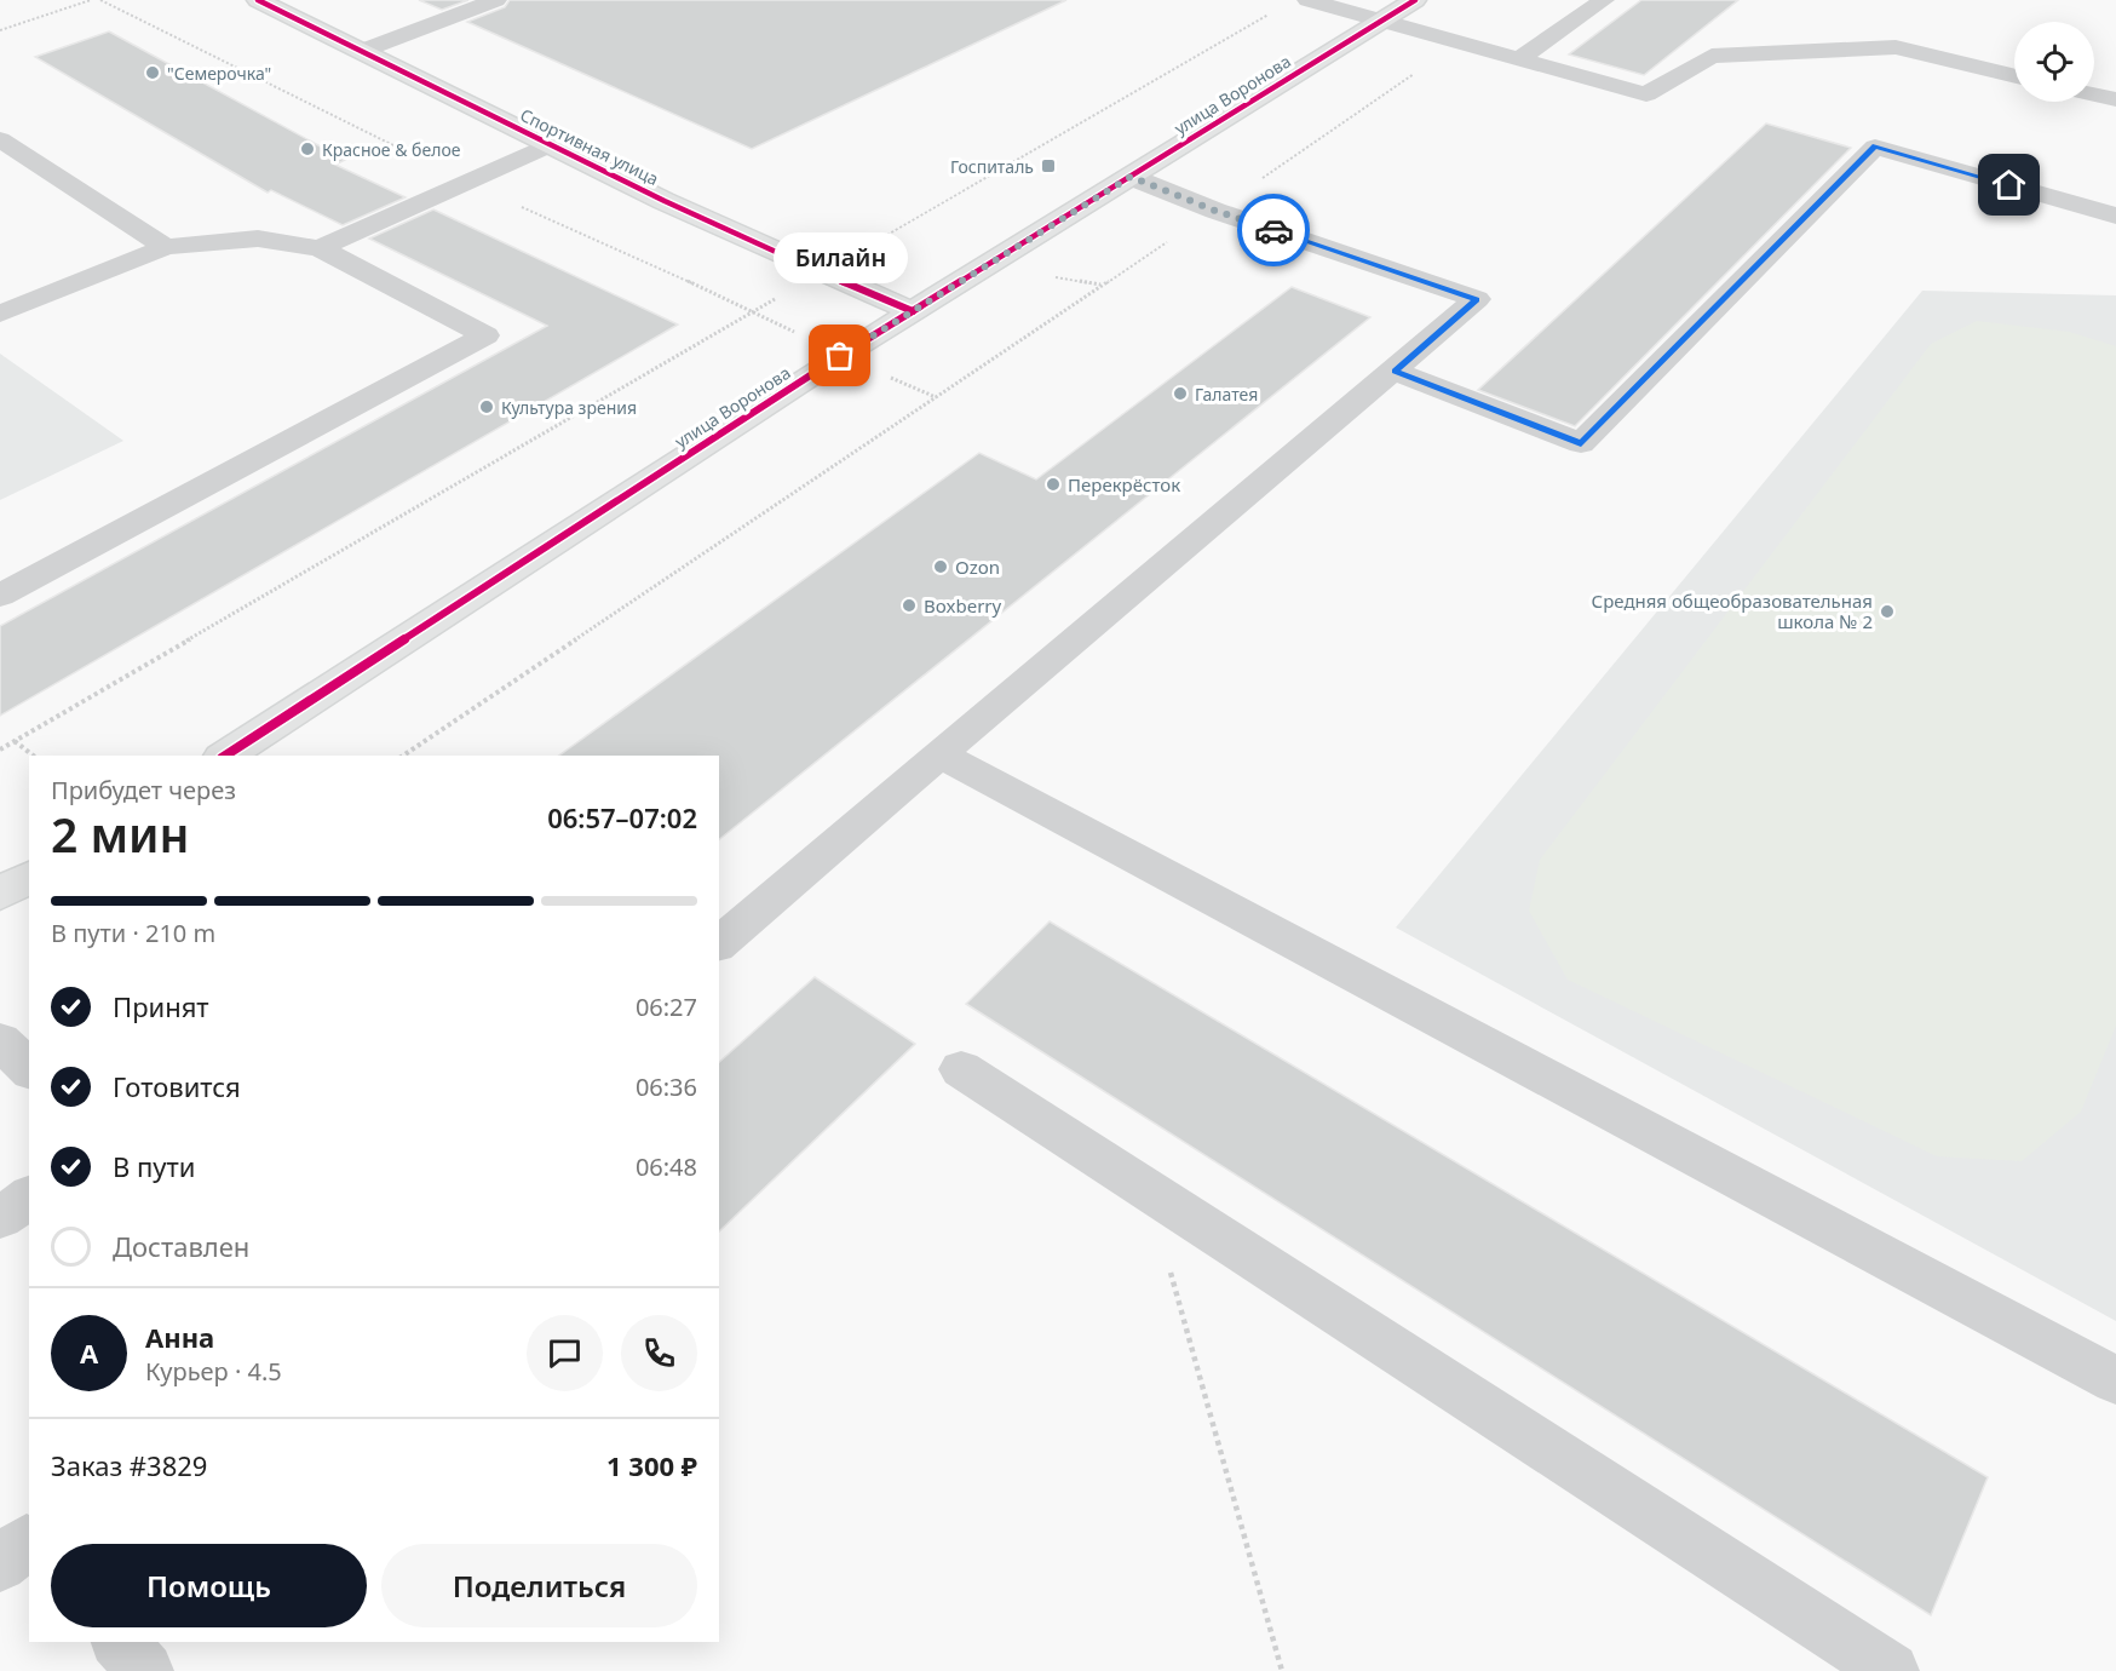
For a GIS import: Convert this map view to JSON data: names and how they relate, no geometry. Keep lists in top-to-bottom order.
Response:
{
  "streets": {
    "street": ["улица Воронова", "Спортивная улица"]
  },
  "crossings": [
    ["улица Воронова", "Спортивная улица"]
  ],
  "places": {
    "other": [
      "\"Семерочка\"",
      "Красное & белое",
      "Билайн",
      "Галатея",
      "Культура зрения",
      "Перекрёсток",
      "Ozon",
      "Boxberry",
      "Средняя общеобразовательная школа № 2"
    ],
    "transit": ["Госпиталь"]
  },
  "page": {
    "bubble": "Билайн",
    "heading": ["2 мин", "Прибудет через", "06:57–07:02"],
    "panel": [
      "Анна",
      "Курьер · 4.5",
      "Заказ #3829",
      "1 300 ₽"
    ],
    "bar": "В пути · 210 m",
    "list": [
      ["Принят", "06:27"],
      ["Готовится", "06:36"],
      ["В пути", "06:48"],
      "Доставлен"
    ],
    "round": "А",
    "buttons": ["Помощь", "Поделиться"]
  }
}
